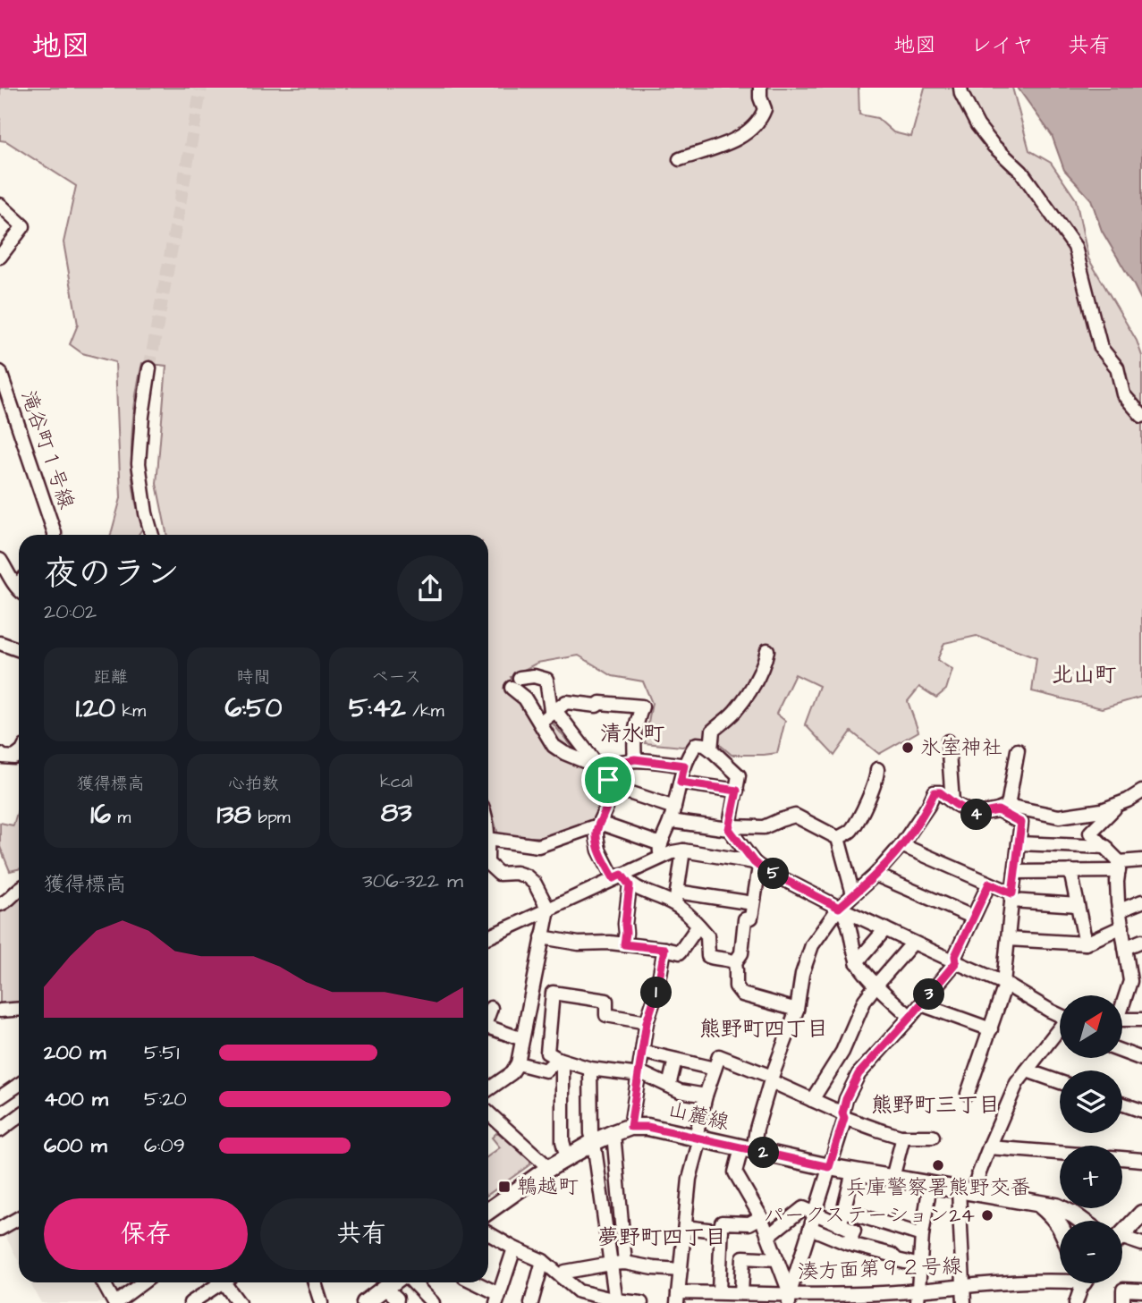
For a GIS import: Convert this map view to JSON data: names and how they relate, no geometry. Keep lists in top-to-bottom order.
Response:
{
  "streets": {
    "main road": ["山麓線"],
    "street": ["滝谷町１号線", "湊方面第９２号線"]
  },
  "districts": [
    "北山町",
    "清水町",
    "熊野町四丁目",
    "熊野町三丁目",
    "夢野町四丁目"
  ],
  "places": {
    "other": ["氷室神社", "兵庫警察署熊野交番", "パークステーション24"],
    "transit": ["鵯越町"]
  },
  "north": "top right",
  "page": {
    "header": "地図",
    "nav": ["地図", "レイヤ", "共有"],
    "heading": ["夜のラン", "20:02"],
    "stats": [
      ["距離", "1.20 km"],
      ["時間", "6:50"],
      ["ペース", "5:42 /km"],
      ["獲得標高", "16 m"],
      ["心拍数", "138 bpm"],
      ["kcal", "83"]
    ],
    "pins": [
      "4",
      "5",
      "1",
      "3",
      "2"
    ],
    "chart": ["獲得標高", "306–322 m"],
    "map_buttons": ["+", "−"],
    "list": [
      {
        "name": "200 m",
        "note": "5:51"
      },
      {
        "name": "400 m",
        "note": "5:20"
      },
      {
        "name": "600 m",
        "note": "6:09"
      }
    ],
    "buttons": ["保存", "共有"]
  }
}
